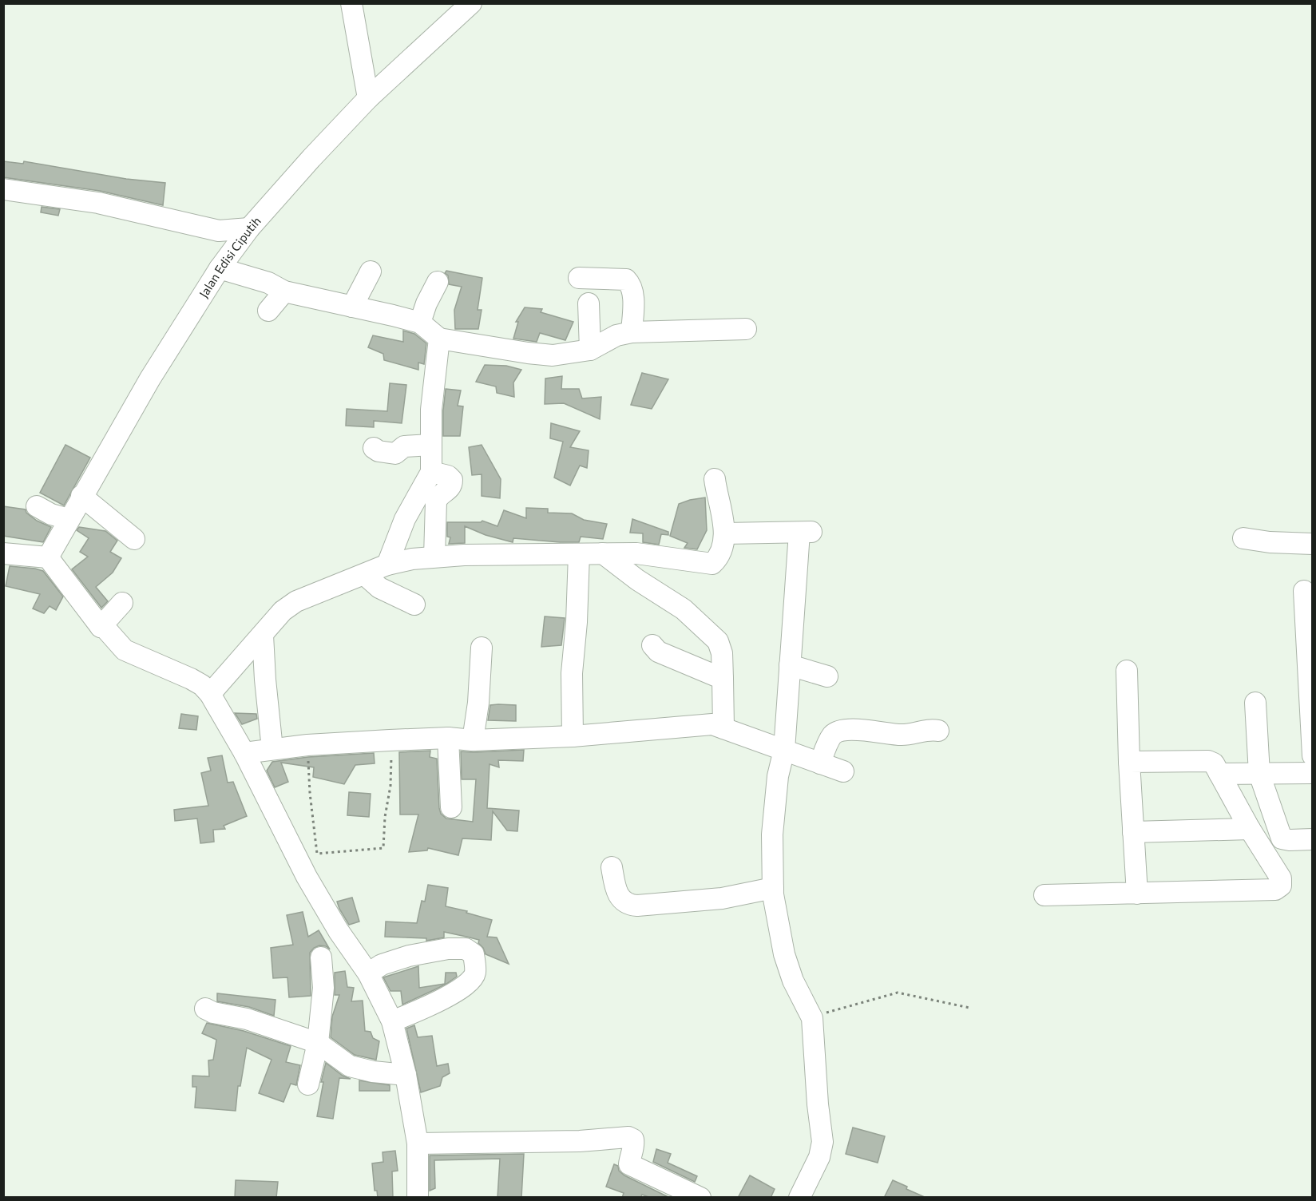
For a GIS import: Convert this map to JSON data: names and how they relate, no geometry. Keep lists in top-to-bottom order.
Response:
{
  "streets": {
    "street": ["Jalan Edisi Ciputih"]
  }
}
